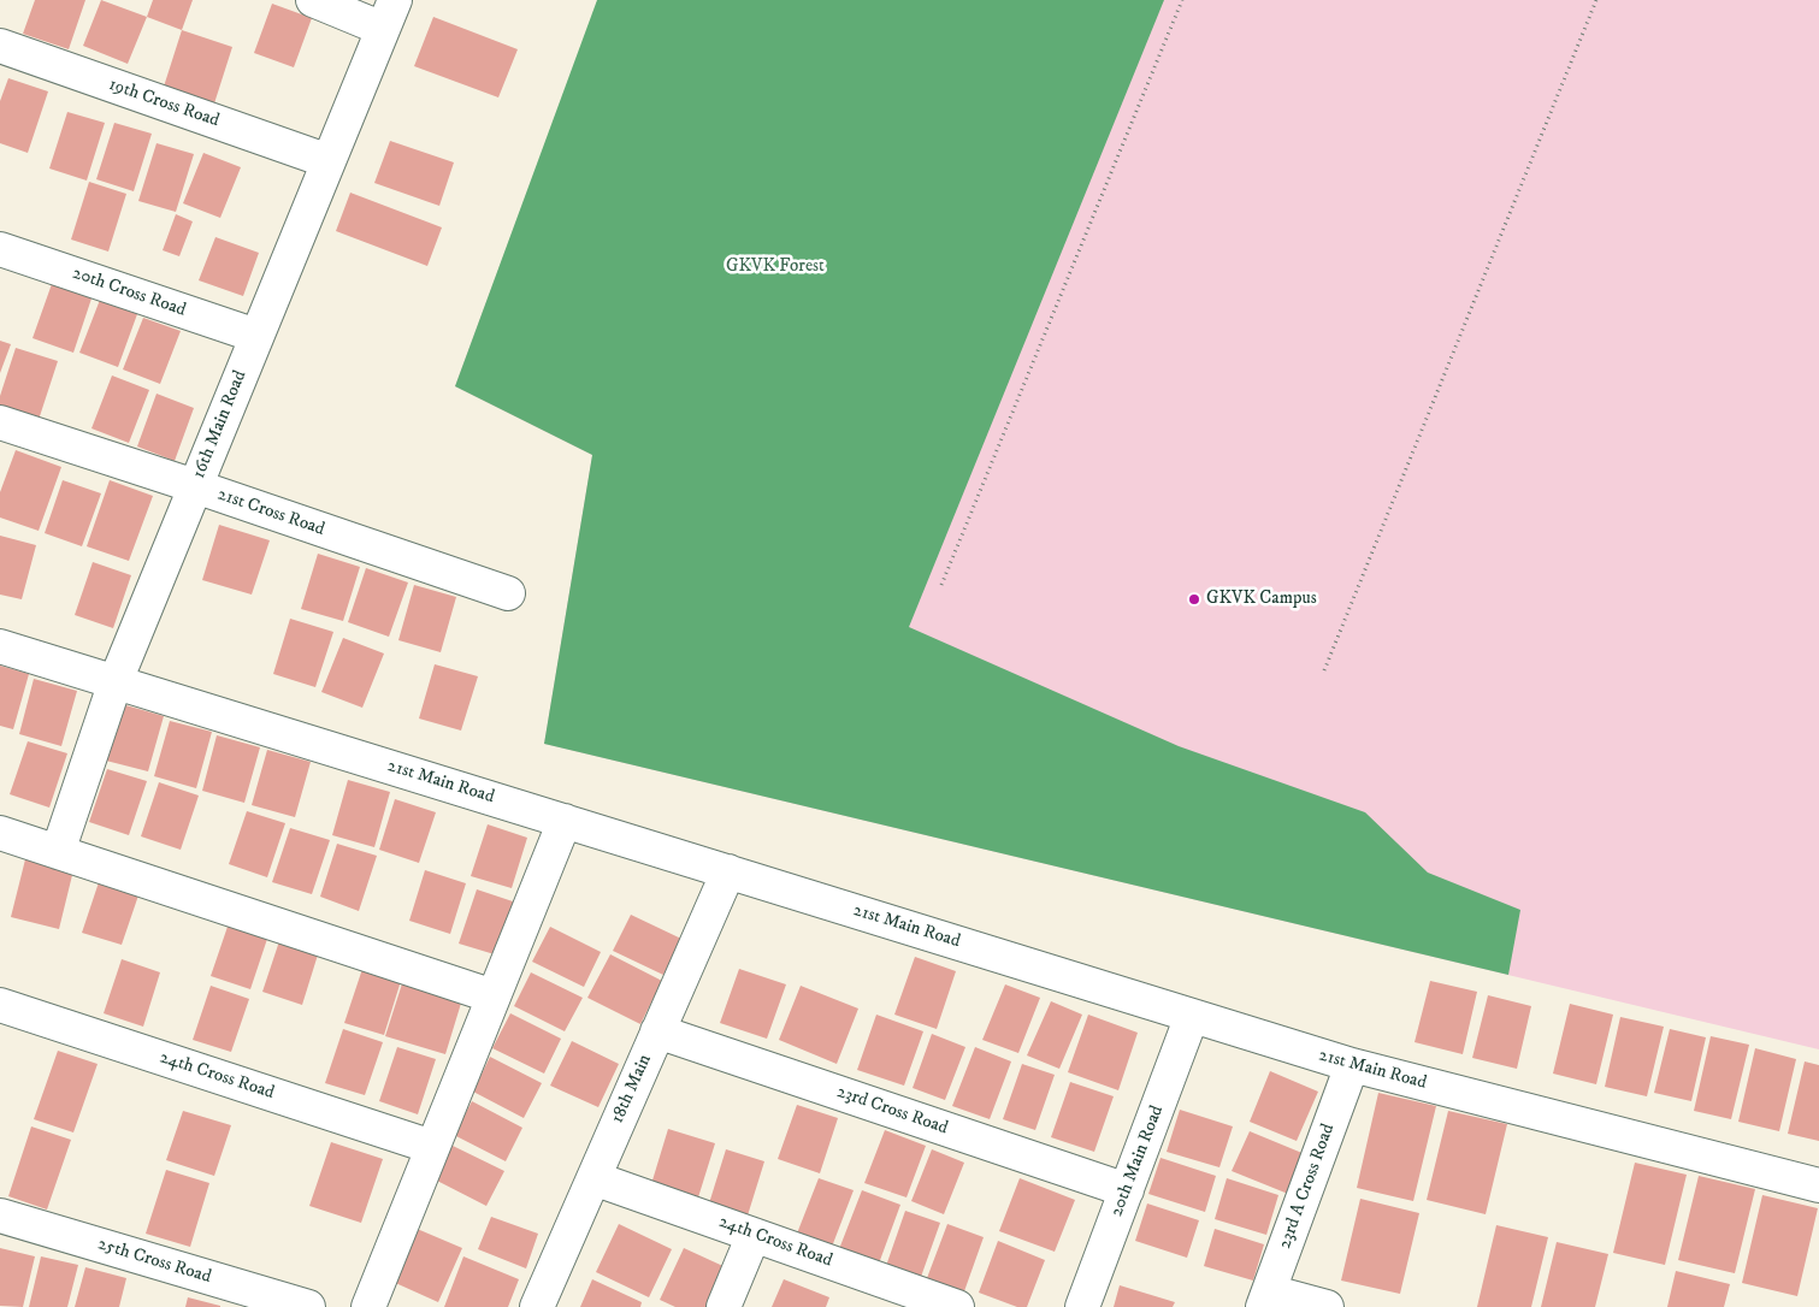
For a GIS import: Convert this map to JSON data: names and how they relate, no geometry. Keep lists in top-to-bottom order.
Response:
{
  "streets": {
    "street": [
      "19th Cross Road",
      "20th Cross Road",
      "16th Main Road",
      "21st Cross Road",
      "21st Main Road",
      "24th Cross Road",
      "18th Main",
      "23rd Cross Road",
      "20th Main Road",
      "23rd A Cross Road",
      "25th Cross Road"
    ]
  },
  "crossings": [
    ["19th Cross Road", "16th Main Road"],
    ["20th Cross Road", "16th Main Road"],
    ["16th Main Road", "21st Cross Road"],
    ["16th Main Road", "21st Main Road"],
    ["21st Main Road", "18th Main"],
    ["21st Main Road", "20th Main Road"],
    ["21st Main Road", "23rd A Cross Road"],
    ["24th Cross Road", "18th Main"],
    ["18th Main", "23rd Cross Road"],
    ["23rd Cross Road", "20th Main Road"]
  ],
  "parks": ["GKVK Forest"],
  "places": ["GKVK Campus"]
}
